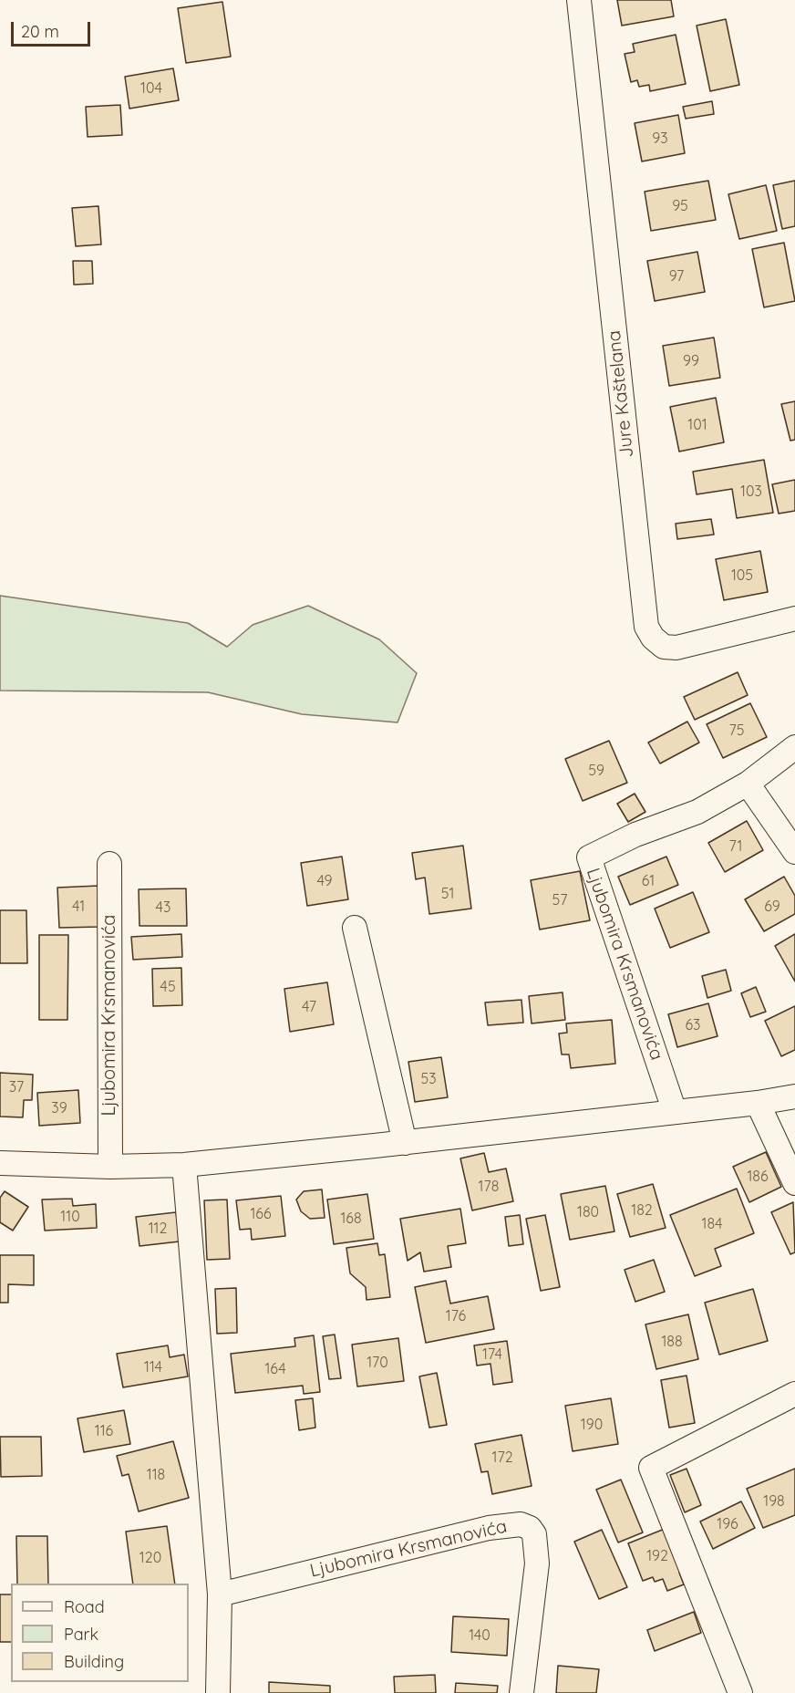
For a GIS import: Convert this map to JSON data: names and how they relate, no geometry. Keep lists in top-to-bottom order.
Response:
{
  "streets": {
    "street": ["Jure Kaštelana", "Ljubomira Krsmanovića"]
  },
  "house_numbers": [
    "104",
    "93",
    "95",
    "97",
    "99",
    "101",
    "103",
    "105",
    "75",
    "59",
    "71",
    "49",
    "61",
    "51",
    "57",
    "41",
    "69",
    "43",
    "45",
    "47",
    "63",
    "53",
    "37",
    "39",
    "186",
    "178",
    "182",
    "180",
    "166",
    "110",
    "168",
    "184",
    "112",
    "176",
    "188",
    "174",
    "170",
    "114",
    "164",
    "190",
    "116",
    "172",
    "118",
    "198",
    "196",
    "192",
    "120",
    "140"
  ],
  "legend": ["Road", "Park", "Building"],
  "scale_bar": "20 m"
}
